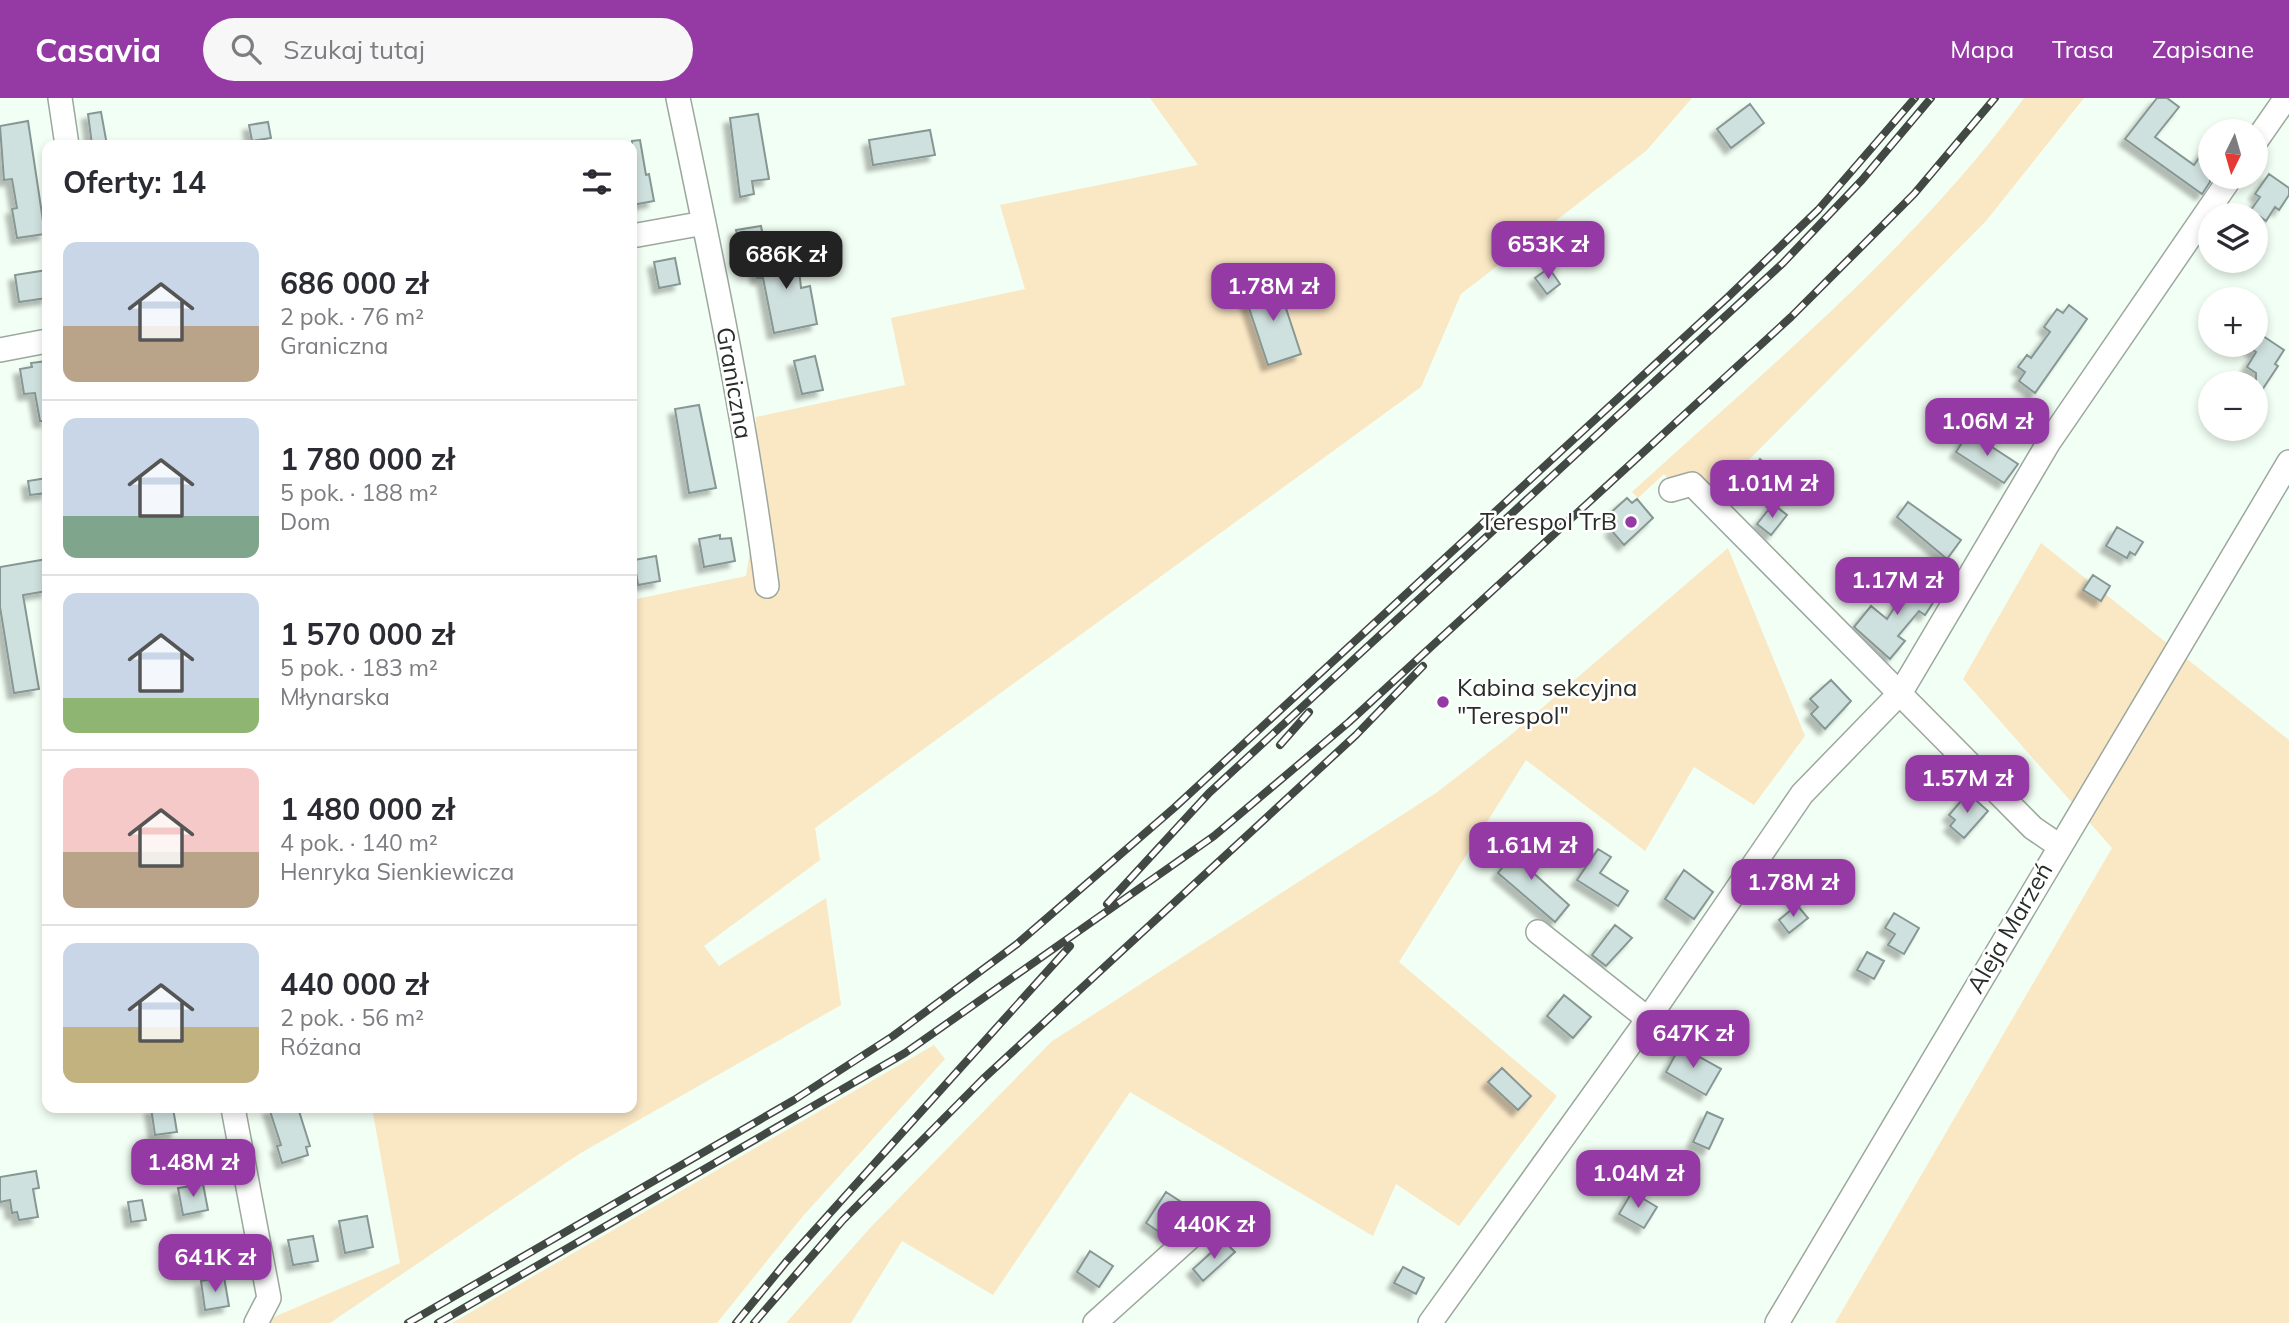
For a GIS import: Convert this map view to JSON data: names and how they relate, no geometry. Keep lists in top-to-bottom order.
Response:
{
  "streets": {
    "street": ["Graniczna", "Aleja Marzeń"]
  },
  "places": ["Terespol TrB", "Kabina sekcyjna \"Terespol\""],
  "north": "bottom",
  "page": {
    "header": "Casavia",
    "search": "Szukaj tutaj",
    "nav": ["Mapa", "Trasa", "Zapisane"],
    "map_buttons": ["+", "−"],
    "heading": "Oferty: 14",
    "price": [
      "653K zł",
      "686K zł",
      "1.78M zł",
      "1.06M zł",
      "1.01M zł",
      "1.17M zł",
      "1.57M zł",
      "1.61M zł",
      "1.78M zł",
      "647K zł",
      "1.48M zł",
      "1.04M zł",
      "440K zł",
      "641K zł"
    ],
    "list": [
      {
        "name": "686 000 zł",
        "note": "2 pok. · 76 m² · Graniczna"
      },
      {
        "name": "1 780 000 zł",
        "note": "5 pok. · 188 m² · Dom"
      },
      {
        "name": "1 570 000 zł",
        "note": "5 pok. · 183 m² · Młynarska"
      },
      {
        "name": "1 480 000 zł",
        "note": "4 pok. · 140 m² · Henryka Sienkiewicza"
      },
      {
        "name": "440 000 zł",
        "note": "2 pok. · 56 m² · Różana"
      }
    ]
  }
}
